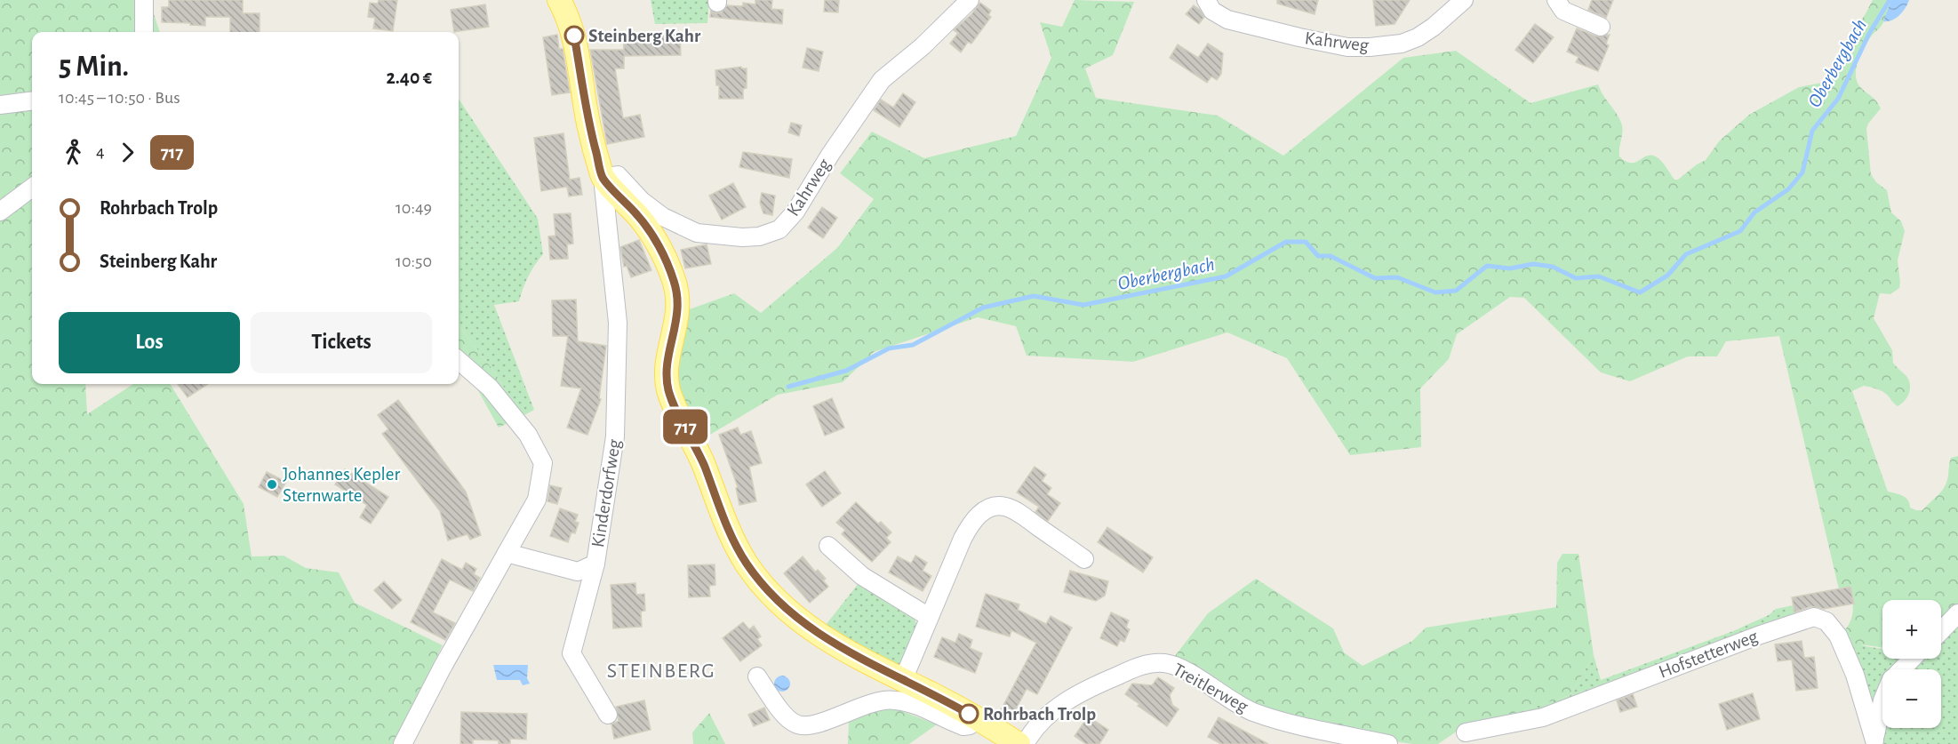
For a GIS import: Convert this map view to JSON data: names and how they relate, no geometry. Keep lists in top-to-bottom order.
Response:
{
  "streets": {
    "street": [
      "Kahrweg",
      "Kinderdorfweg",
      "Hofstetterweg",
      "Treitlerweg"
    ]
  },
  "crossings": [
    ["Kahrweg", "Kinderdorfweg"]
  ],
  "districts": ["STEINBERG"],
  "water": ["Oberbergbach"],
  "places": ["Steinberg Kahr", "Johannes Kepler Sternwarte", "Rohrbach Trolp"],
  "lines": ["bus line 717"],
  "page": {
    "on_map": "717",
    "heading": ["5 Min.", "10:45 – 10:50 · Bus", "2.40 €"],
    "legs": ["4", "717"],
    "list": [
      {
        "name": "Rohrbach Trolp",
        "value": "10:49"
      },
      {
        "name": "Steinberg Kahr",
        "value": "10:50"
      }
    ],
    "buttons": ["Los", "Tickets"],
    "map_buttons": ["+", "−"]
  }
}
